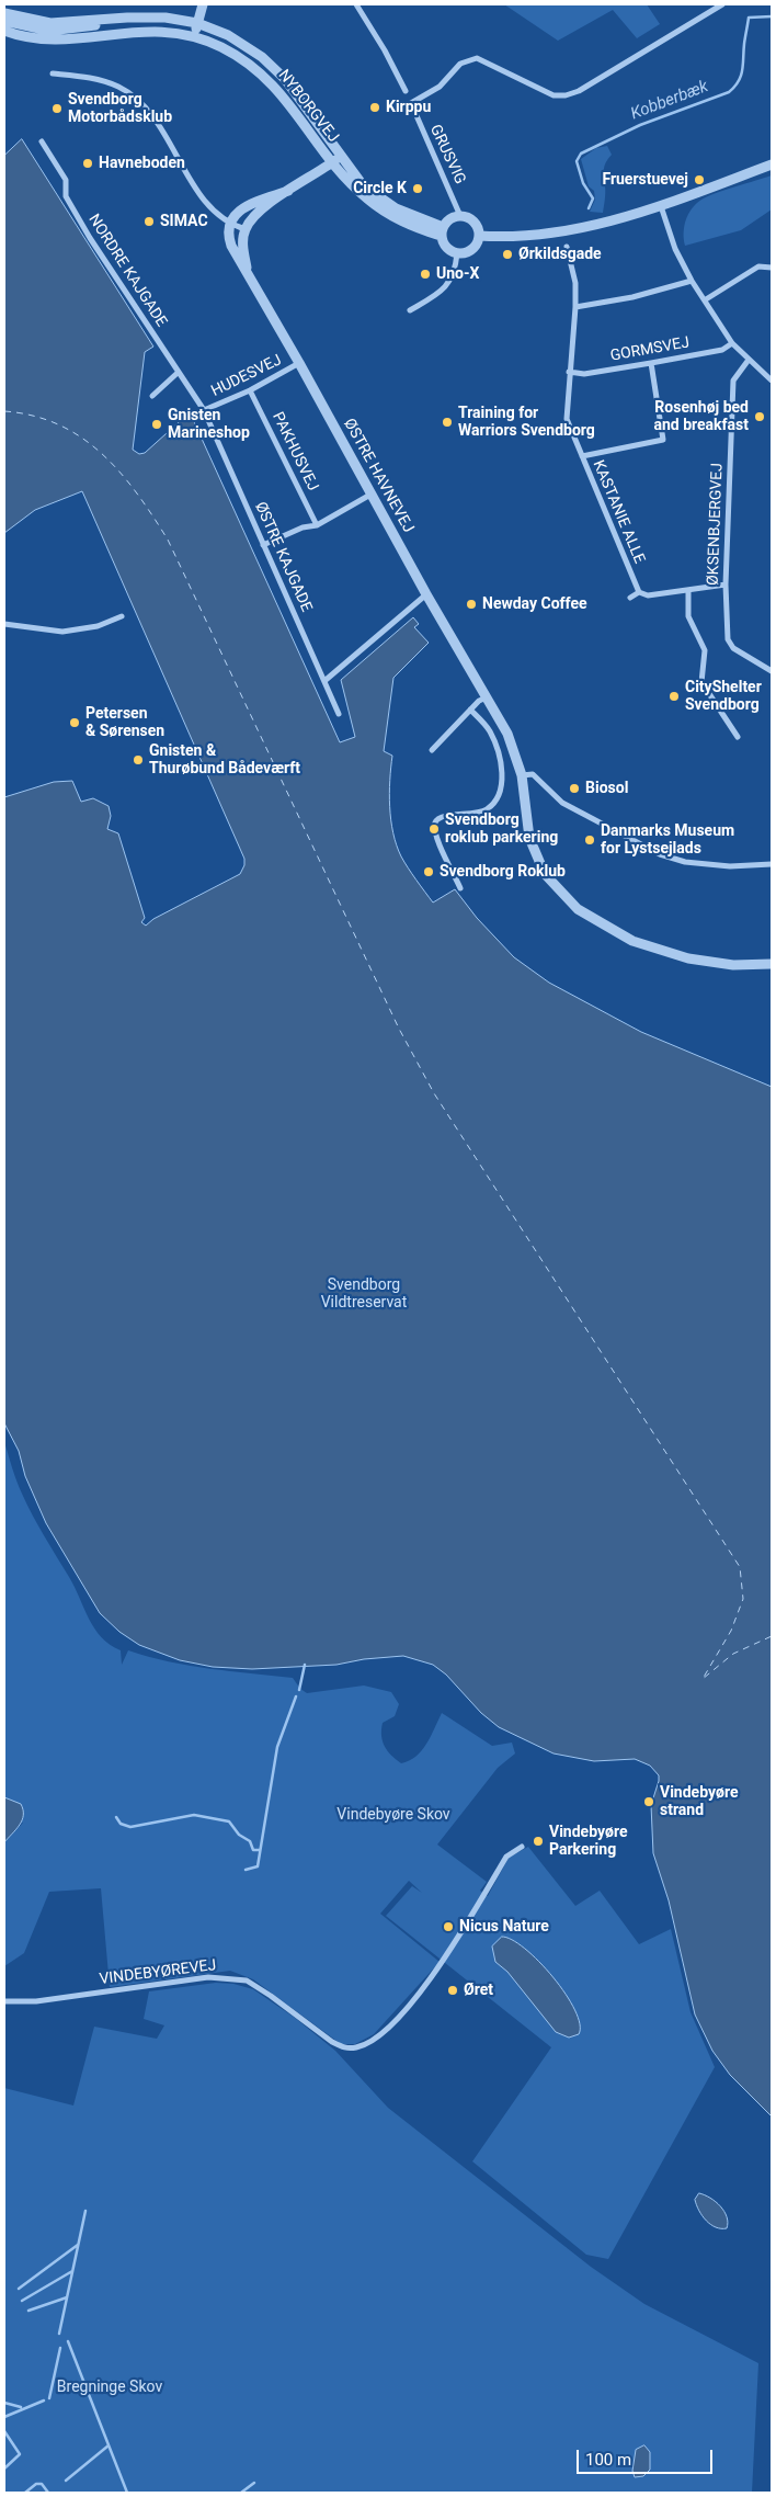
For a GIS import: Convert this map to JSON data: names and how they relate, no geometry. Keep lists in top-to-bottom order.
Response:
{
  "streets": {
    "street": [
      "NYBORGVEJ",
      "GRUSVIG",
      "NORDRE KAJGADE",
      "GORMSVEJ",
      "HUDESVEJ",
      "PAKHUSVEJ",
      "ØSTRE HAVNEVEJ",
      "KASTANIE ALLE",
      "ØKSENBJERGVEJ",
      "ØSTRE KAJGADE",
      "VINDEBYØREVEJ"
    ]
  },
  "crossings": [
    ["NYBORGVEJ", "GRUSVIG"],
    ["NORDRE KAJGADE", "HUDESVEJ"],
    ["NORDRE KAJGADE", "ØSTRE KAJGADE"],
    ["GORMSVEJ", "KASTANIE ALLE"],
    ["HUDESVEJ", "PAKHUSVEJ"],
    ["HUDESVEJ", "ØSTRE HAVNEVEJ"],
    ["HUDESVEJ", "ØSTRE KAJGADE"]
  ],
  "water": ["Kobberbæk"],
  "parks": ["Svendborg Vildtreservat", "Vindebyøre Skov", "Bregninge Skov"],
  "places": [
    "Kirppu",
    "Svendborg Motorbådsklub",
    "Havneboden",
    "Fruerstuevej",
    "Circle K",
    "SIMAC",
    "Ørkildsgade",
    "Uno-X",
    "Rosenhøj bed and breakfast",
    "Training for Warriors Svendborg",
    "Gnisten Marineshop",
    "Newday Coffee",
    "CityShelter Svendborg",
    "Petersen & Sørensen",
    "Gnisten & Thurøbund Bådeværft",
    "Biosol",
    "Svendborg roklub parkering",
    "Danmarks Museum for Lystsejlads",
    "Svendborg Roklub",
    "Vindebyøre strand",
    "Vindebyøre Parkering",
    "Nicus Nature",
    "Øret"
  ],
  "scale_bar": "100 m"
}
